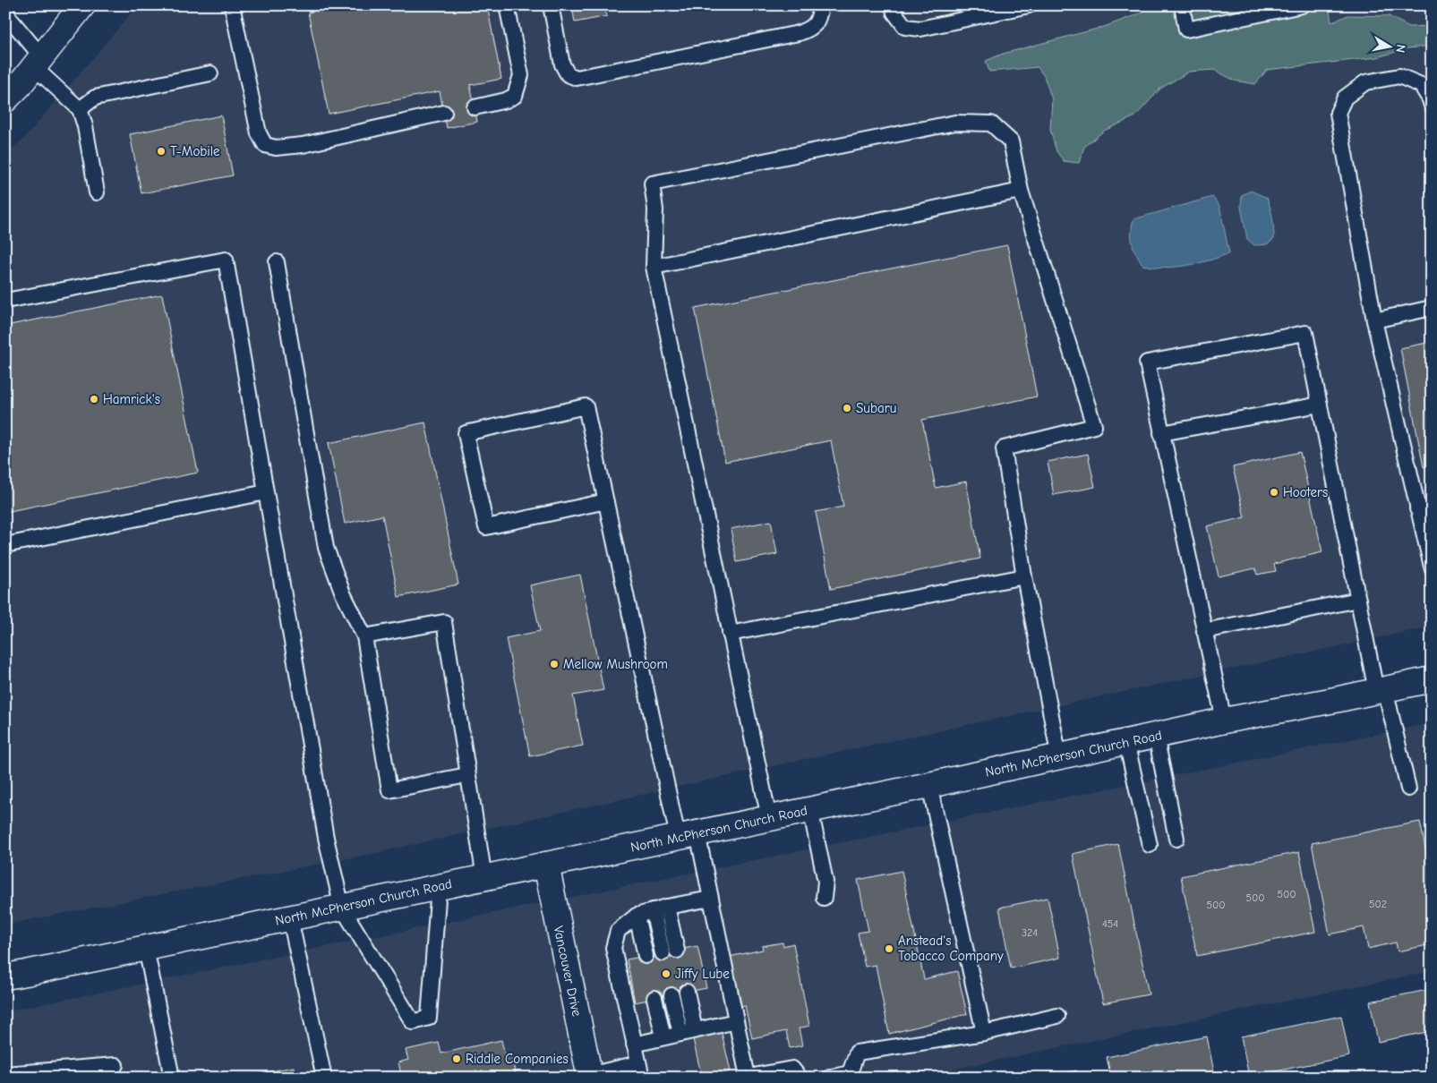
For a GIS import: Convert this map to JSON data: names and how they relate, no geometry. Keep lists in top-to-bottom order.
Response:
{
  "streets": {
    "main road": ["North McPherson Church Road", "Vancouver Drive"]
  },
  "crossings": [
    ["North McPherson Church Road", "Vancouver Drive"]
  ],
  "places": [
    "T-Mobile",
    "Hamrick's",
    "Subaru",
    "Hooters",
    "Mellow Mushroom",
    "Anstead's Tobacco Company",
    "Jiffy Lube",
    "Riddle Companies"
  ],
  "house_numbers": [
    "500",
    "500",
    "502",
    "500",
    "454",
    "324"
  ],
  "north": "right"
}
